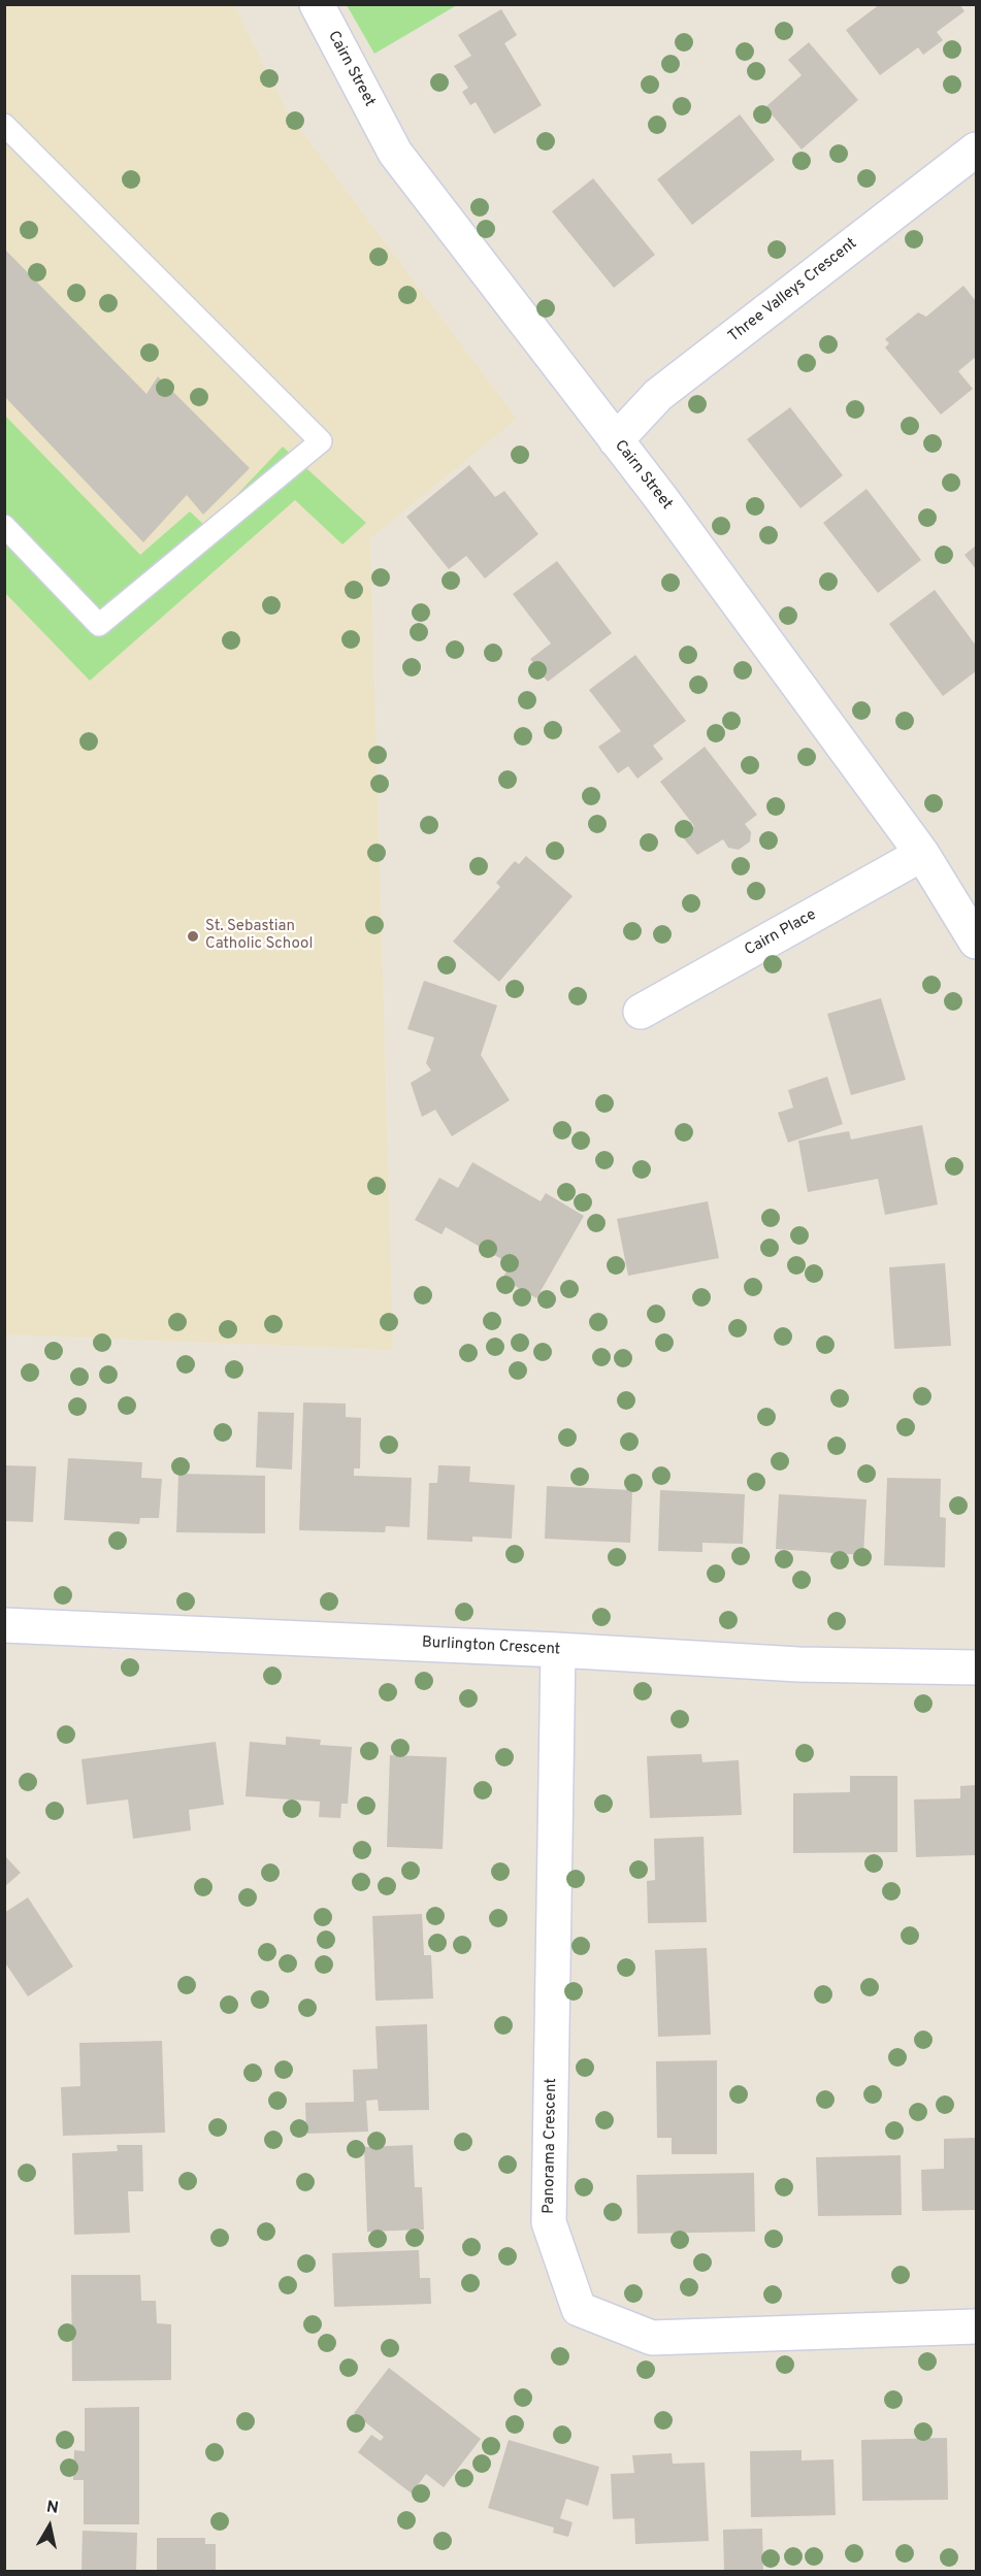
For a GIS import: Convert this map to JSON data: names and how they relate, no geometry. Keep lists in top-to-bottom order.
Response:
{
  "streets": {
    "street": [
      "Cairn Street",
      "Three Valleys Crescent",
      "Cairn Place",
      "Burlington Crescent",
      "Panorama Crescent"
    ]
  },
  "crossings": [
    ["Cairn Street", "Three Valleys Crescent"],
    ["Cairn Street", "Cairn Place"],
    ["Burlington Crescent", "Panorama Crescent"]
  ],
  "places": ["St. Sebastian Catholic School"],
  "north": "top"
}
